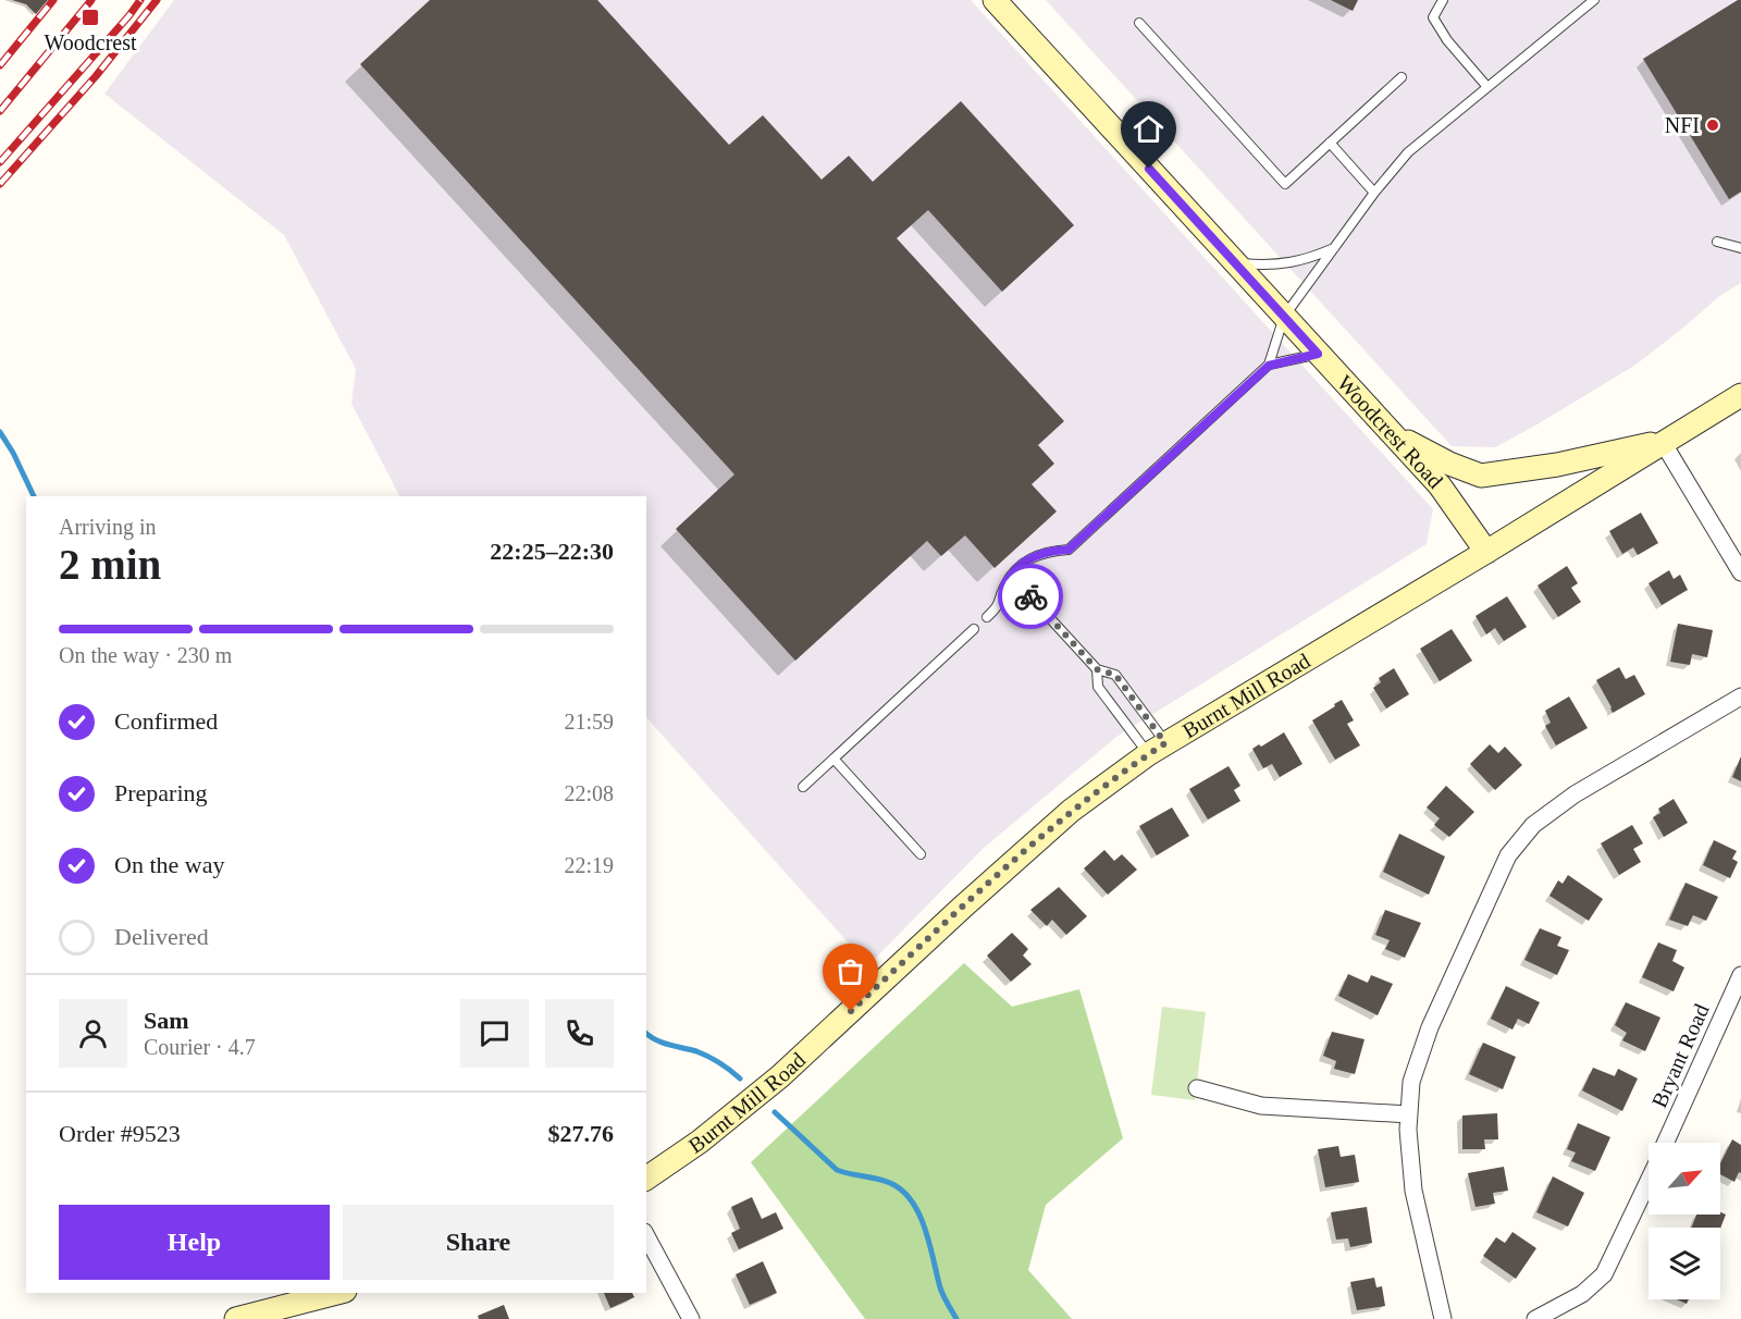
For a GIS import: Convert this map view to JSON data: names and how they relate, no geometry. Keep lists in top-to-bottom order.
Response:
{
  "streets": {
    "main road": ["Woodcrest Road", "Burnt Mill Road"],
    "street": ["Bryant Road"]
  },
  "crossings": [
    ["Woodcrest Road", "Burnt Mill Road"]
  ],
  "places": {
    "transit": ["Woodcrest"],
    "other": ["NFI"]
  },
  "north": "top right",
  "page": {
    "heading": ["2 min", "Arriving in", "22:25–22:30"],
    "panel": [
      "Sam",
      "Courier · 4.7",
      "Order #9523",
      "$27.76"
    ],
    "bar": "On the way · 230 m",
    "list": [
      ["Confirmed", "21:59"],
      ["Preparing", "22:08"],
      ["On the way", "22:19"],
      "Delivered"
    ],
    "buttons": ["Help", "Share"]
  }
}
